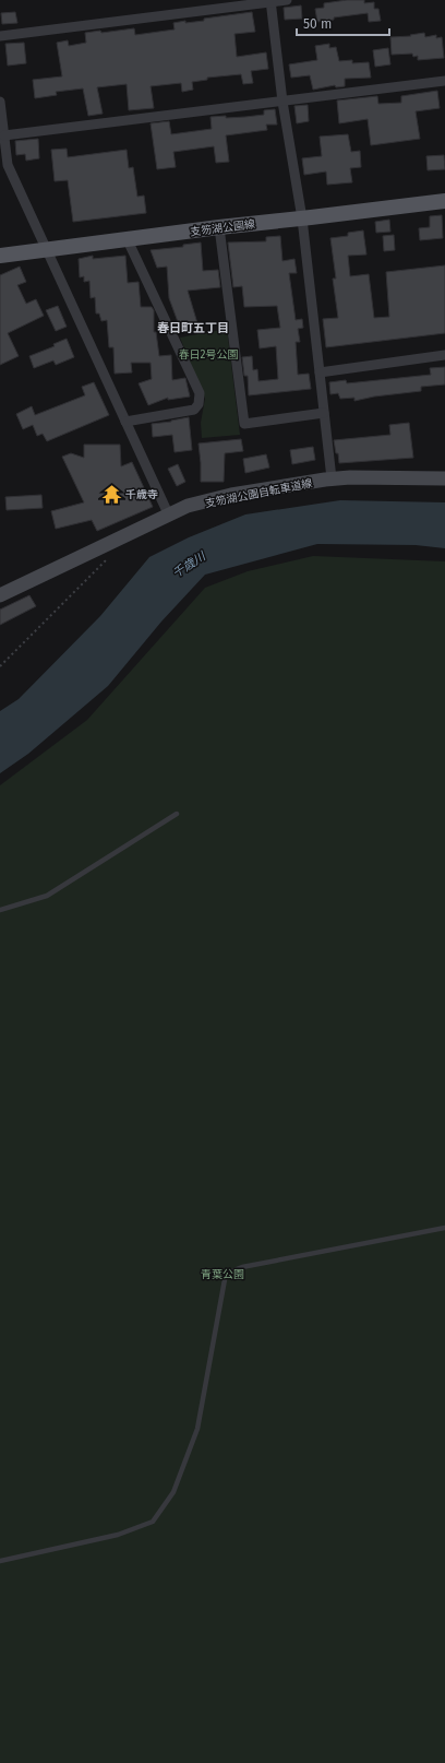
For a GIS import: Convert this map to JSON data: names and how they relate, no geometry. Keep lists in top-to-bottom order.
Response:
{
  "streets": {
    "main road": ["支笏湖公園線"]
  },
  "districts": ["春日町五丁目"],
  "water": ["千歳川"],
  "parks": ["春日2号公園", "青葉公園"],
  "places": {
    "temple": ["千歳寺"]
  },
  "scale_bar": "50 m"
}
